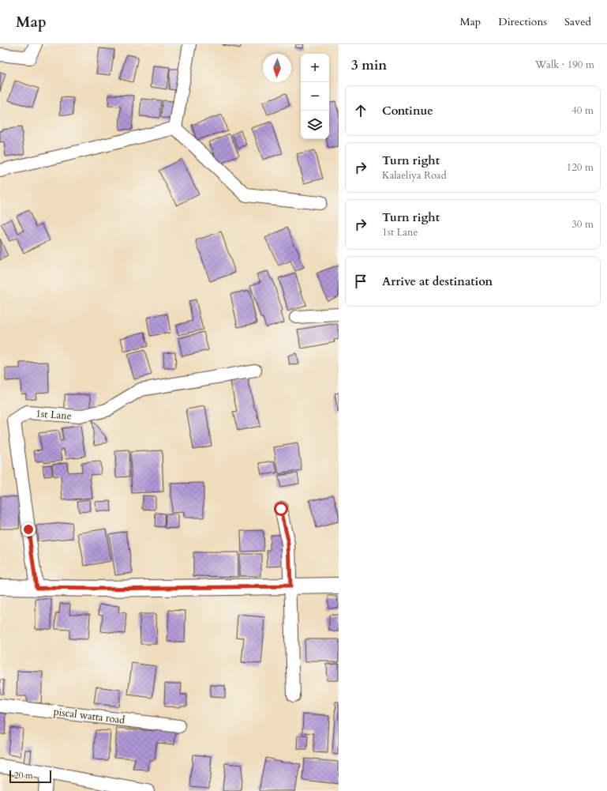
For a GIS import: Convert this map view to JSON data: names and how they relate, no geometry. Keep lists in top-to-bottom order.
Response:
{
  "streets": {
    "street": ["1st Lane", "piscal watta road"]
  },
  "scale_bar": "20 m",
  "north": "bottom",
  "page": {
    "header": "Map",
    "nav": ["Map", "Directions", "Saved"],
    "heading": ["3 min", "Walk · 190 m"],
    "map_buttons": ["+", "−"],
    "list": [
      ["Continue", "40 m"],
      ["Turn right", "Kalaeliya Road", "120 m"],
      ["Turn right", "1st Lane", "30 m"],
      "Arrive at destination"
    ],
    "scale": "20 m"
  }
}
